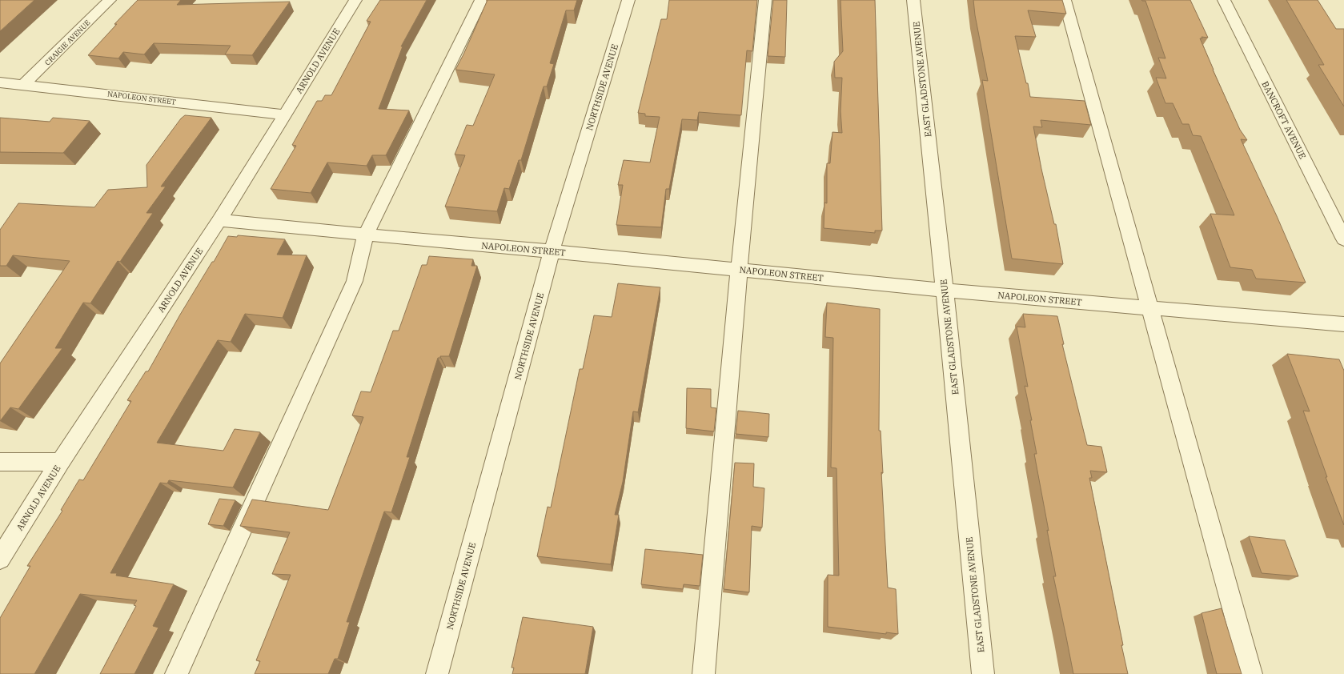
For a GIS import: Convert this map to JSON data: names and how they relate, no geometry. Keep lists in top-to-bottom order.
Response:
{
  "streets": {
    "street": [
      "CRAIGIE AVENUE",
      "ARNOLD AVENUE",
      "EAST GLADSTONE AVENUE",
      "NORTHSIDE AVENUE",
      "NAPOLEON STREET",
      "BANCROFT AVENUE"
    ]
  },
  "crossings": [
    ["CRAIGIE AVENUE", "NAPOLEON STREET"],
    ["ARNOLD AVENUE", "NAPOLEON STREET"],
    ["EAST GLADSTONE AVENUE", "NAPOLEON STREET"],
    ["NORTHSIDE AVENUE", "NAPOLEON STREET"]
  ]
}
